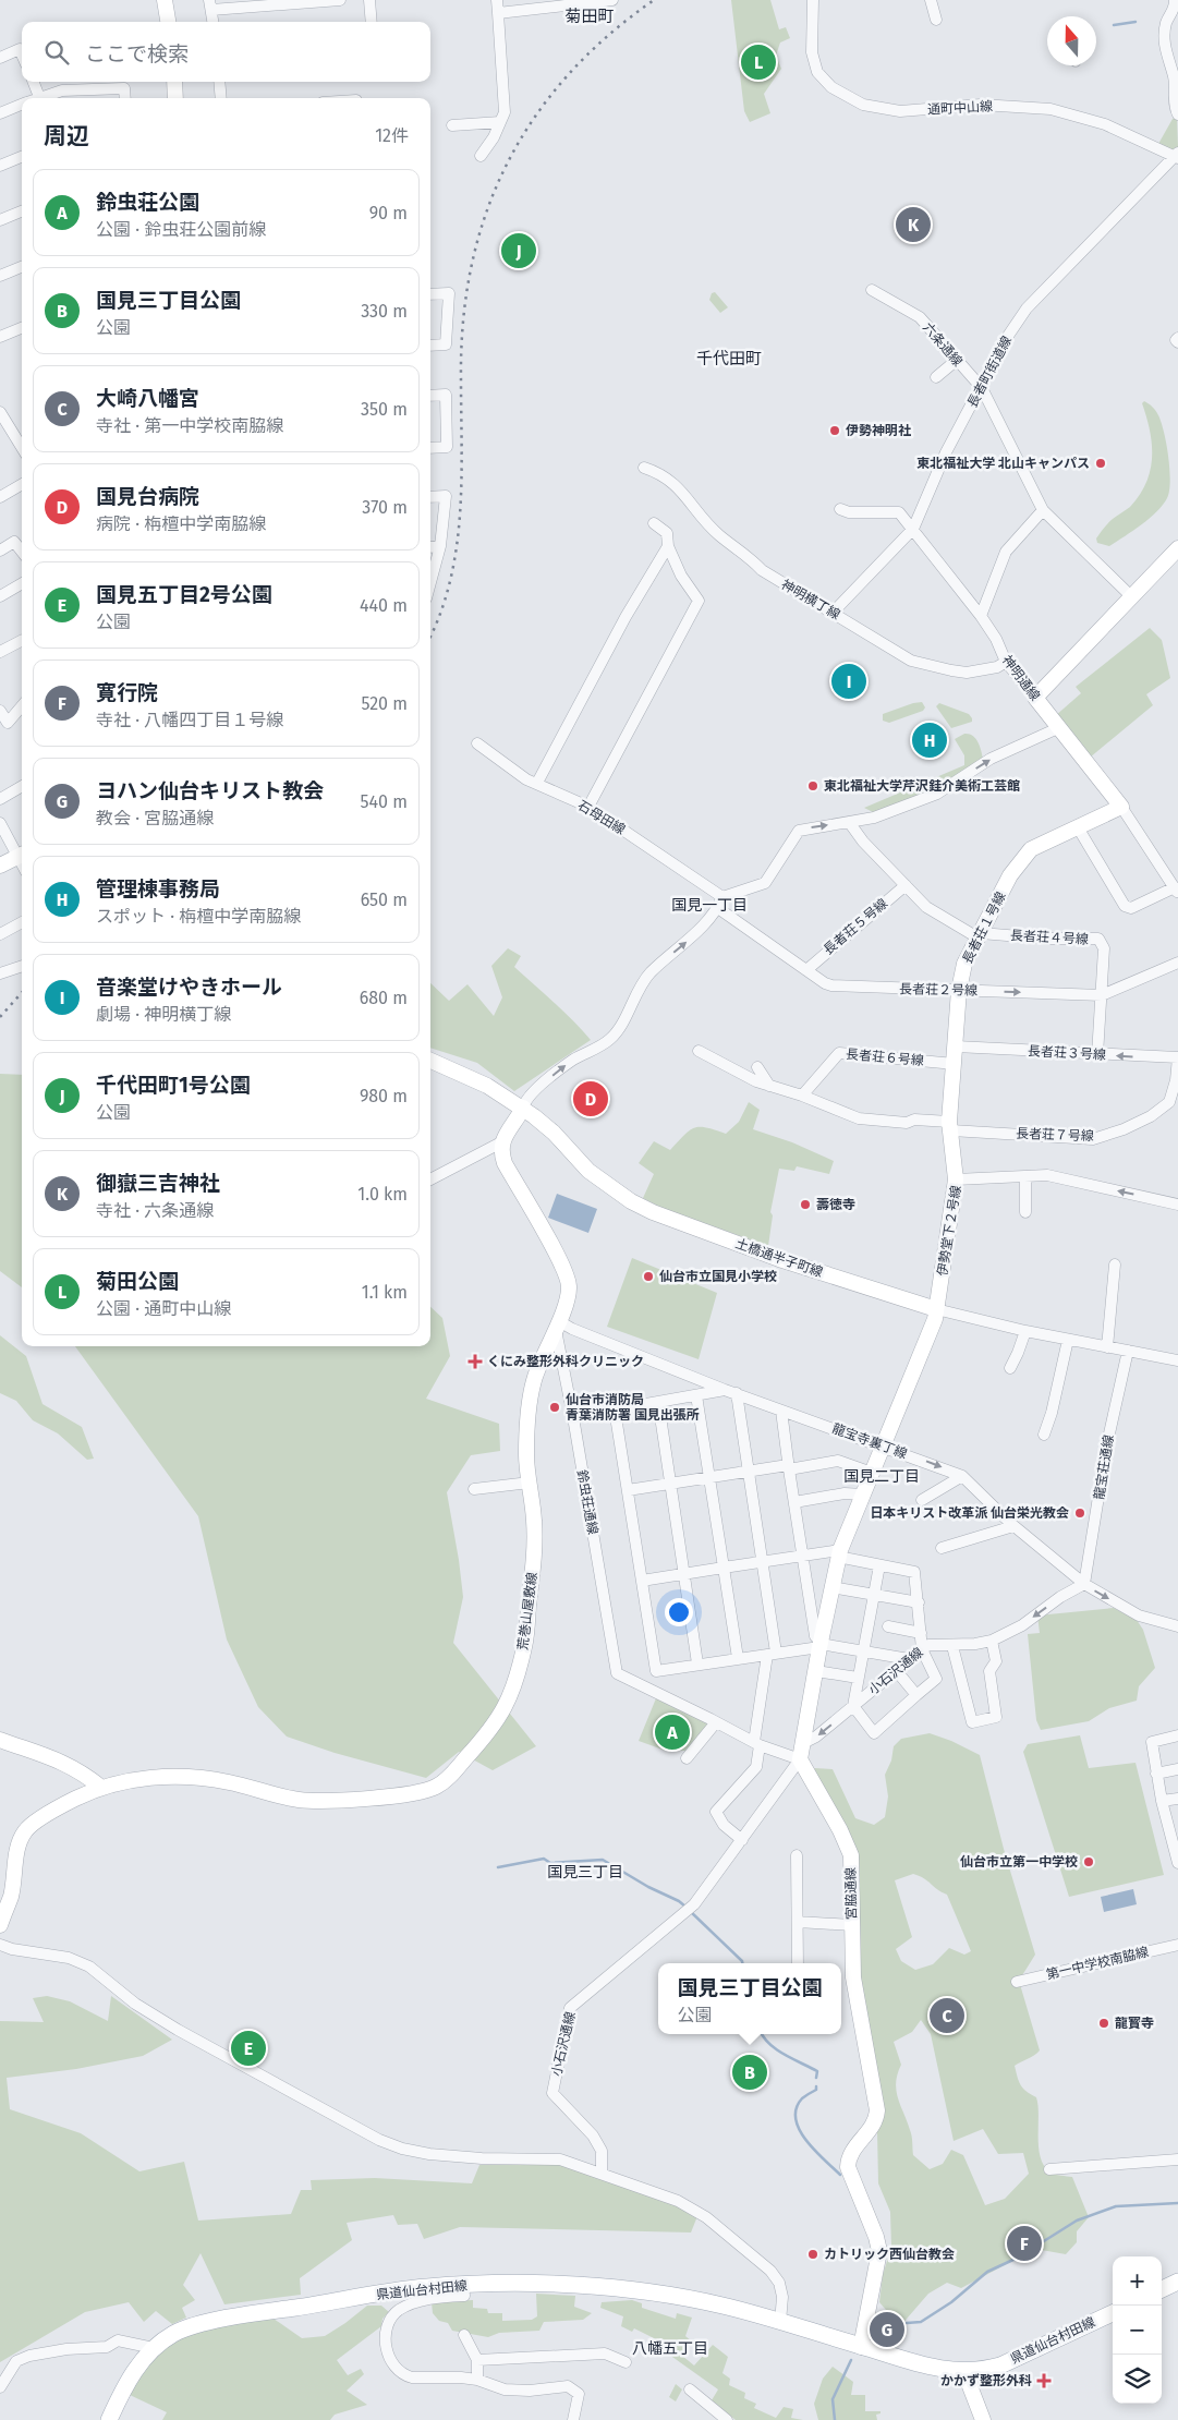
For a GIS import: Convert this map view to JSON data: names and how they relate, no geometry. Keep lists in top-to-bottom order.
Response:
{
  "streets": {
    "main road": ["県道仙台村田線"],
    "street": [
      "通町中山線",
      "六条通線",
      "長者町街道線",
      "神明横丁線",
      "神明通線",
      "石母田線",
      "長者荘５号線",
      "長者荘１号線",
      "長者荘４号線",
      "長者荘２号線",
      "長者荘３号線",
      "長者荘６号線",
      "長者荘７号線",
      "伊勢堂下２号線",
      "土橋通半子町線",
      "龍宝寺裏丁線",
      "龍宝荘通線",
      "鈴虫荘通線",
      "荒巻山屋敷線",
      "小石沢通線",
      "宮脇通線",
      "第一中学校南脇線"
    ]
  },
  "crossings": [
    ["通町中山線", "長者町街道線"],
    ["六条通線", "長者町街道線"],
    ["長者町街道線", "神明横丁線"],
    ["長者町街道線", "神明通線"],
    ["神明横丁線", "神明通線"],
    ["神明通線", "長者荘１号線"],
    ["石母田線", "長者荘２号線"],
    ["長者荘５号線", "長者荘４号線"],
    ["長者荘５号線", "長者荘２号線"],
    ["長者荘１号線", "長者荘４号線"],
    ["長者荘１号線", "長者荘２号線"],
    ["長者荘１号線", "長者荘３号線"],
    ["長者荘１号線", "長者荘６号線"],
    ["長者荘１号線", "長者荘７号線"],
    ["長者荘１号線", "伊勢堂下２号線"],
    ["長者荘４号線", "長者荘２号線"],
    ["長者荘４号線", "長者荘３号線"],
    ["長者荘３号線", "長者荘７号線"],
    ["長者荘６号線", "長者荘７号線"],
    ["伊勢堂下２号線", "土橋通半子町線"],
    ["伊勢堂下２号線", "龍宝寺裏丁線"],
    ["土橋通半子町線", "龍宝荘通線"],
    ["龍宝寺裏丁線", "龍宝荘通線"],
    ["龍宝寺裏丁線", "鈴虫荘通線"],
    ["龍宝寺裏丁線", "荒巻山屋敷線"],
    ["龍宝寺裏丁線", "小石沢通線"],
    ["龍宝荘通線", "小石沢通線"],
    ["鈴虫荘通線", "荒巻山屋敷線"],
    ["宮脇通線", "県道仙台村田線"]
  ],
  "one_way": ["長者荘３号線"],
  "districts": [
    "菊田町",
    "千代田町",
    "国見一丁目",
    "国見二丁目",
    "国見三丁目",
    "八幡五丁目"
  ],
  "places": {
    "other": [
      "伊勢神明社",
      "東北福祉大学 北山キャンパス",
      "東北福祉大学芹沢銈介美術工芸館",
      "壽徳寺",
      "仙台市立国見小学校",
      "仙台市消防局 青葉消防署 国見出張所",
      "日本キリスト改革派 仙台栄光教会",
      "仙台市立第一中学校",
      "龍寳寺",
      "カトリック西仙台教会"
    ],
    "health": ["くにみ整形外科クリニック", "かかず整形外科"]
  },
  "north": "top",
  "page": {
    "search": "ここで検索",
    "pins": [
      "L",
      "K",
      "J",
      "I",
      "H",
      "D",
      "A",
      "C",
      "E",
      "B",
      "F",
      "G"
    ],
    "heading": ["周辺", "12件"],
    "list": [
      {
        "mark": "A",
        "name": "鈴虫荘公園",
        "note": "公園 · 鈴虫荘公園前線",
        "value": "90 m"
      },
      {
        "mark": "B",
        "name": "国見三丁目公園",
        "note": "公園",
        "value": "330 m"
      },
      {
        "mark": "C",
        "name": "大崎八幡宮",
        "note": "寺社 · 第一中学校南脇線",
        "value": "350 m"
      },
      {
        "mark": "D",
        "name": "国見台病院",
        "note": "病院 · 栴檀中学南脇線",
        "value": "370 m"
      },
      {
        "mark": "E",
        "name": "国見五丁目2号公園",
        "note": "公園",
        "value": "440 m"
      },
      {
        "mark": "F",
        "name": "寛行院",
        "note": "寺社 · 八幡四丁目１号線",
        "value": "520 m"
      },
      {
        "mark": "G",
        "name": "ヨハン仙台キリスト教会",
        "note": "教会 · 宮脇通線",
        "value": "540 m"
      },
      {
        "mark": "H",
        "name": "管理棟事務局",
        "note": "スポット · 栴檀中学南脇線",
        "value": "650 m"
      },
      {
        "mark": "I",
        "name": "音楽堂けやきホール",
        "note": "劇場 · 神明横丁線",
        "value": "680 m"
      },
      {
        "mark": "J",
        "name": "千代田町1号公園",
        "note": "公園",
        "value": "980 m"
      },
      {
        "mark": "K",
        "name": "御嶽三吉神社",
        "note": "寺社 · 六条通線",
        "value": "1.0 km"
      },
      {
        "mark": "L",
        "name": "菊田公園",
        "note": "公園 · 通町中山線",
        "value": "1.1 km"
      }
    ],
    "popup": ["国見三丁目公園", "公園"],
    "map_buttons": ["+", "−"]
  }
}
